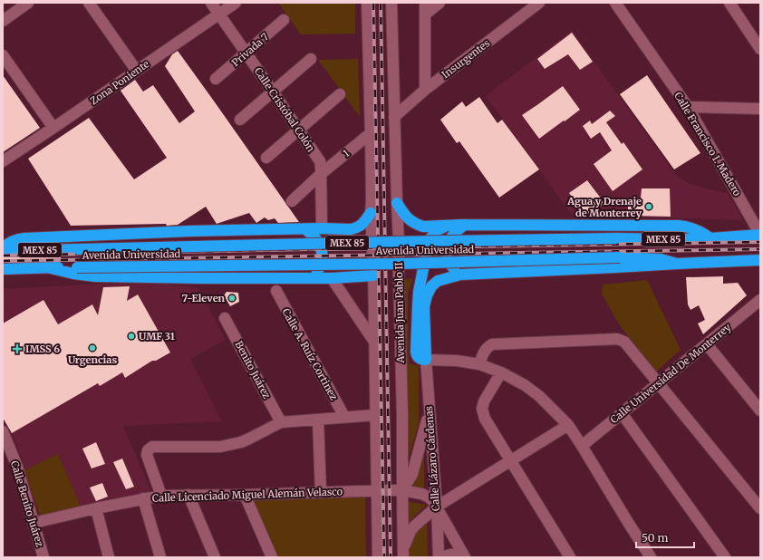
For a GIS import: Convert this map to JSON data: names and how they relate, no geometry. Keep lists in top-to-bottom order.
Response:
{
  "streets": {
    "highway": ["MEX 85", "Avenida Universidad"],
    "street": [
      "Privada 7",
      "Insurgentes",
      "Zona Poniente",
      "Calle Cristóbal Colón",
      "Calle Francisco I. Madero",
      "1",
      "Avenida Juan Pablo II",
      "Calle A. Ruíz Cortinez",
      "Benito Juárez",
      "Calle Universidad De Monterrey",
      "Calle Lázaro Cárdenas",
      "Calle Licenciado Miguel Alemán Velasco",
      "Calle Benito Juárez"
    ]
  },
  "crossings": [
    ["Privada 7", "Calle Cristóbal Colón"],
    ["Insurgentes", "Avenida Juan Pablo II"],
    ["Zona Poniente", "Calle Cristóbal Colón"],
    ["Calle Cristóbal Colón", "1"],
    ["Calle Francisco I. Madero", "Avenida Universidad"],
    ["Avenida Juan Pablo II", "Calle Licenciado Miguel Alemán Velasco"],
    ["Calle Lázaro Cárdenas", "Calle Licenciado Miguel Alemán Velasco"],
    ["Calle Licenciado Miguel Alemán Velasco", "Calle Benito Juárez"]
  ],
  "places": {
    "other": [
      "Agua y Drenaje de Monterrey",
      "7-Eleven",
      "UMF 31",
      "Urgencias"
    ],
    "health": ["IMSS 6"]
  },
  "scale_bar": "50 m"
}
